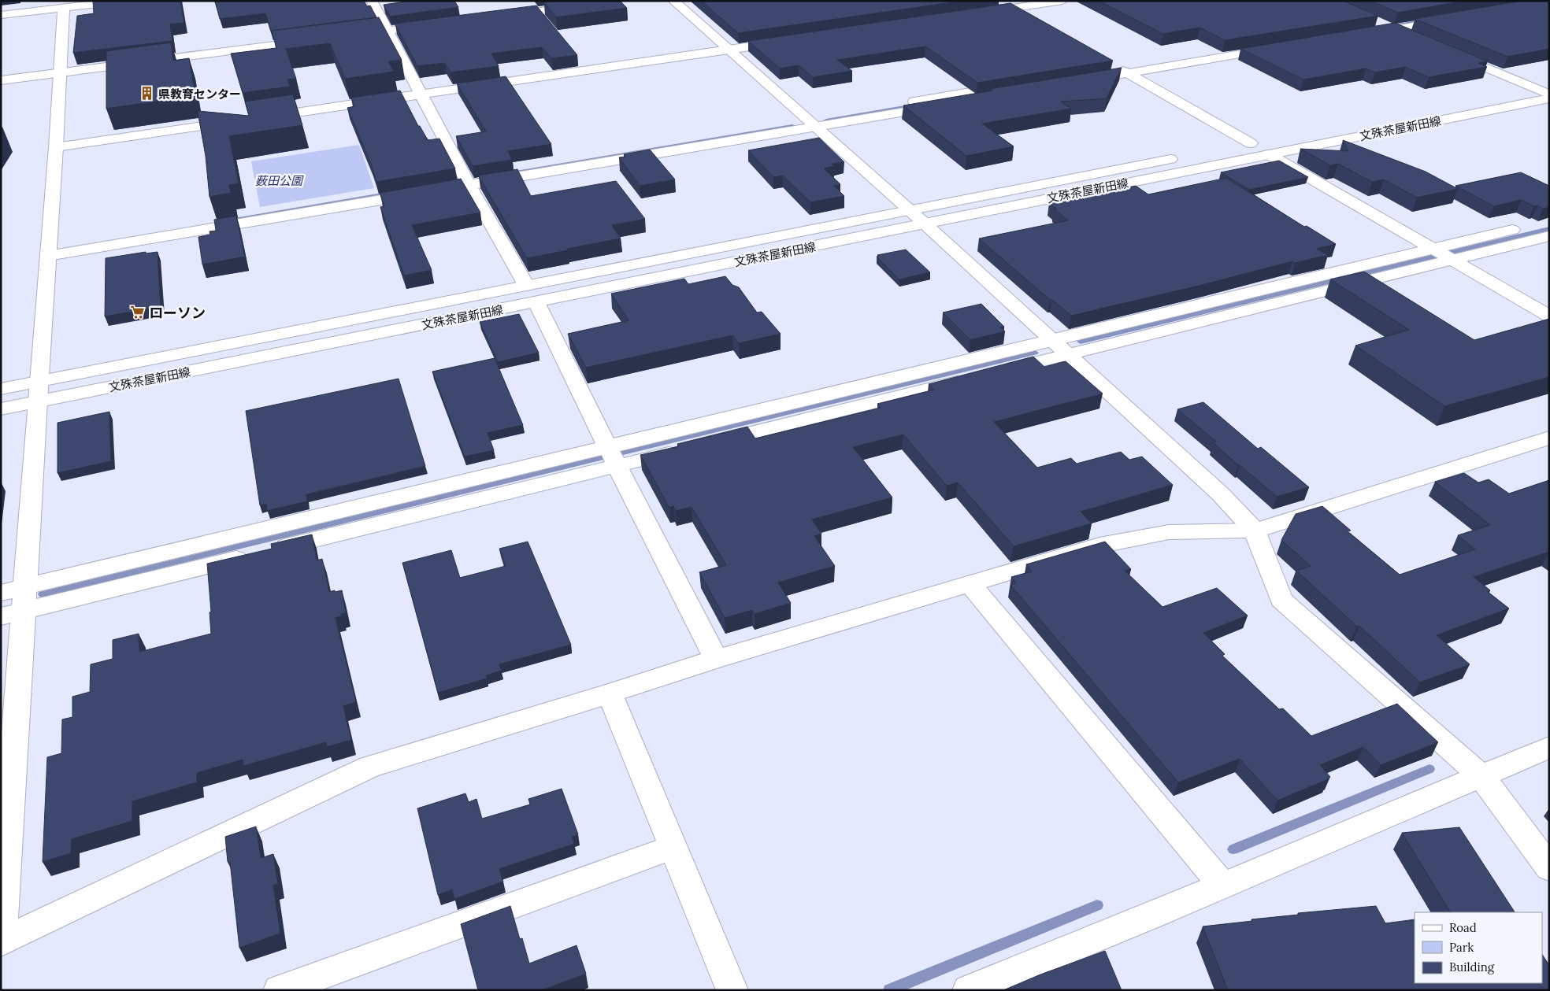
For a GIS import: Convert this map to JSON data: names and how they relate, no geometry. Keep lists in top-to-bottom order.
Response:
{
  "streets": {
    "street": ["文殊茶屋新田線"]
  },
  "parks": ["薮田公園"],
  "places": {
    "building": ["県教育センター"],
    "supermarket": ["ローソン"]
  },
  "legend": ["Road", "Park", "Building"]
}
